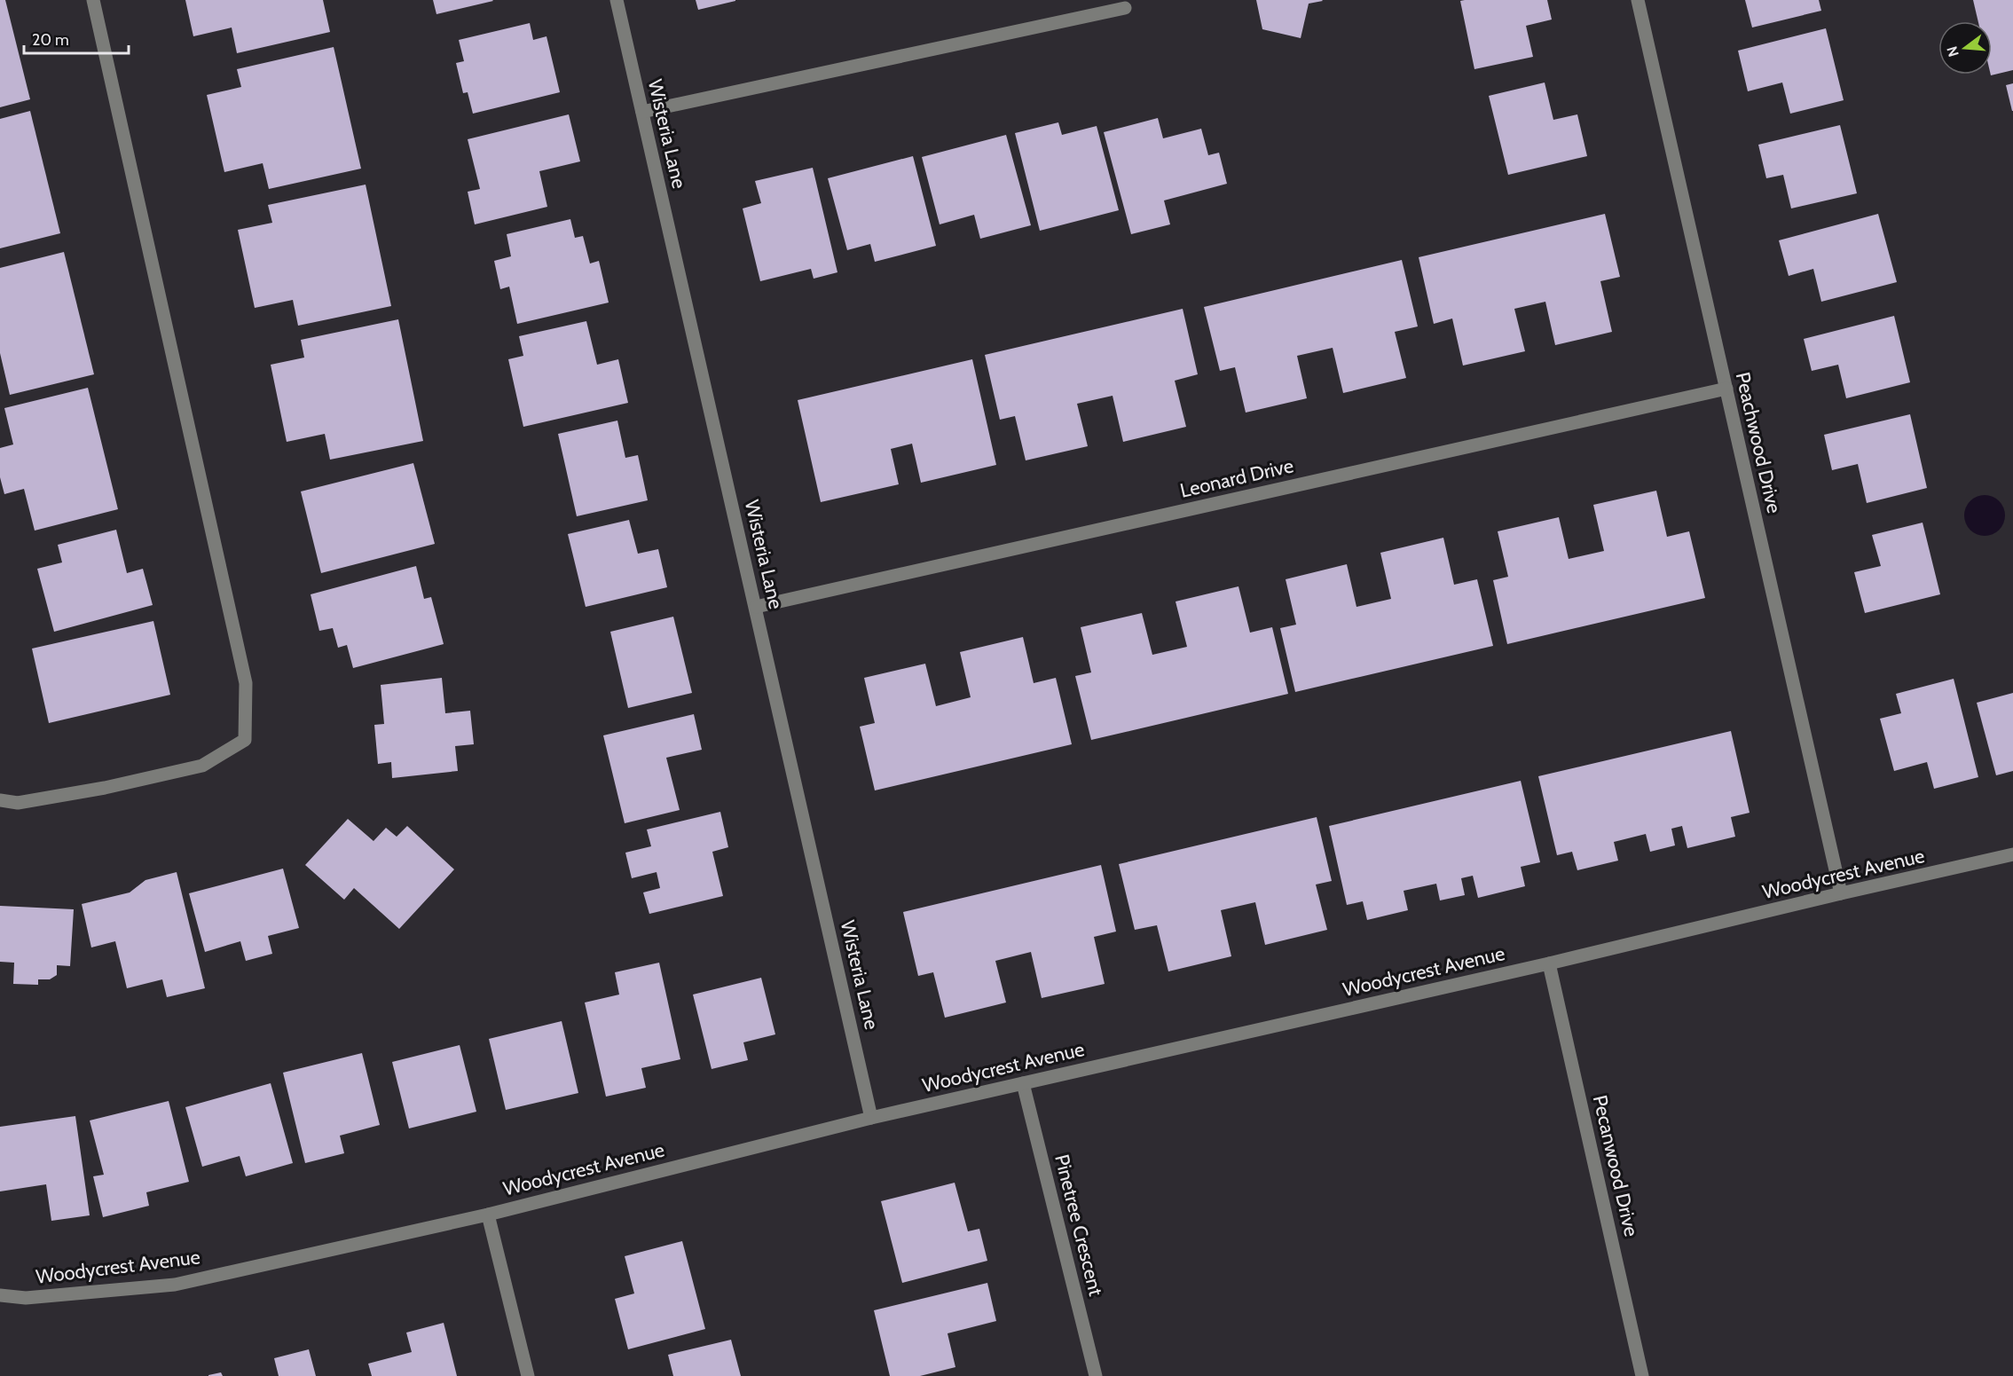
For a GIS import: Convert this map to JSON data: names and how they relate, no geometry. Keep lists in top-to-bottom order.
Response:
{
  "streets": {
    "street": [
      "Wisteria Lane",
      "Peachwood Drive",
      "Leonard Drive",
      "Woodycrest Avenue",
      "Pecanwood Drive",
      "Pinetree Crescent"
    ]
  },
  "crossings": [
    ["Wisteria Lane", "Leonard Drive"],
    ["Wisteria Lane", "Woodycrest Avenue"],
    ["Peachwood Drive", "Leonard Drive"],
    ["Peachwood Drive", "Woodycrest Avenue"],
    ["Woodycrest Avenue", "Pecanwood Drive"],
    ["Woodycrest Avenue", "Pinetree Crescent"]
  ],
  "scale_bar": "20 m",
  "north": "left"
}
